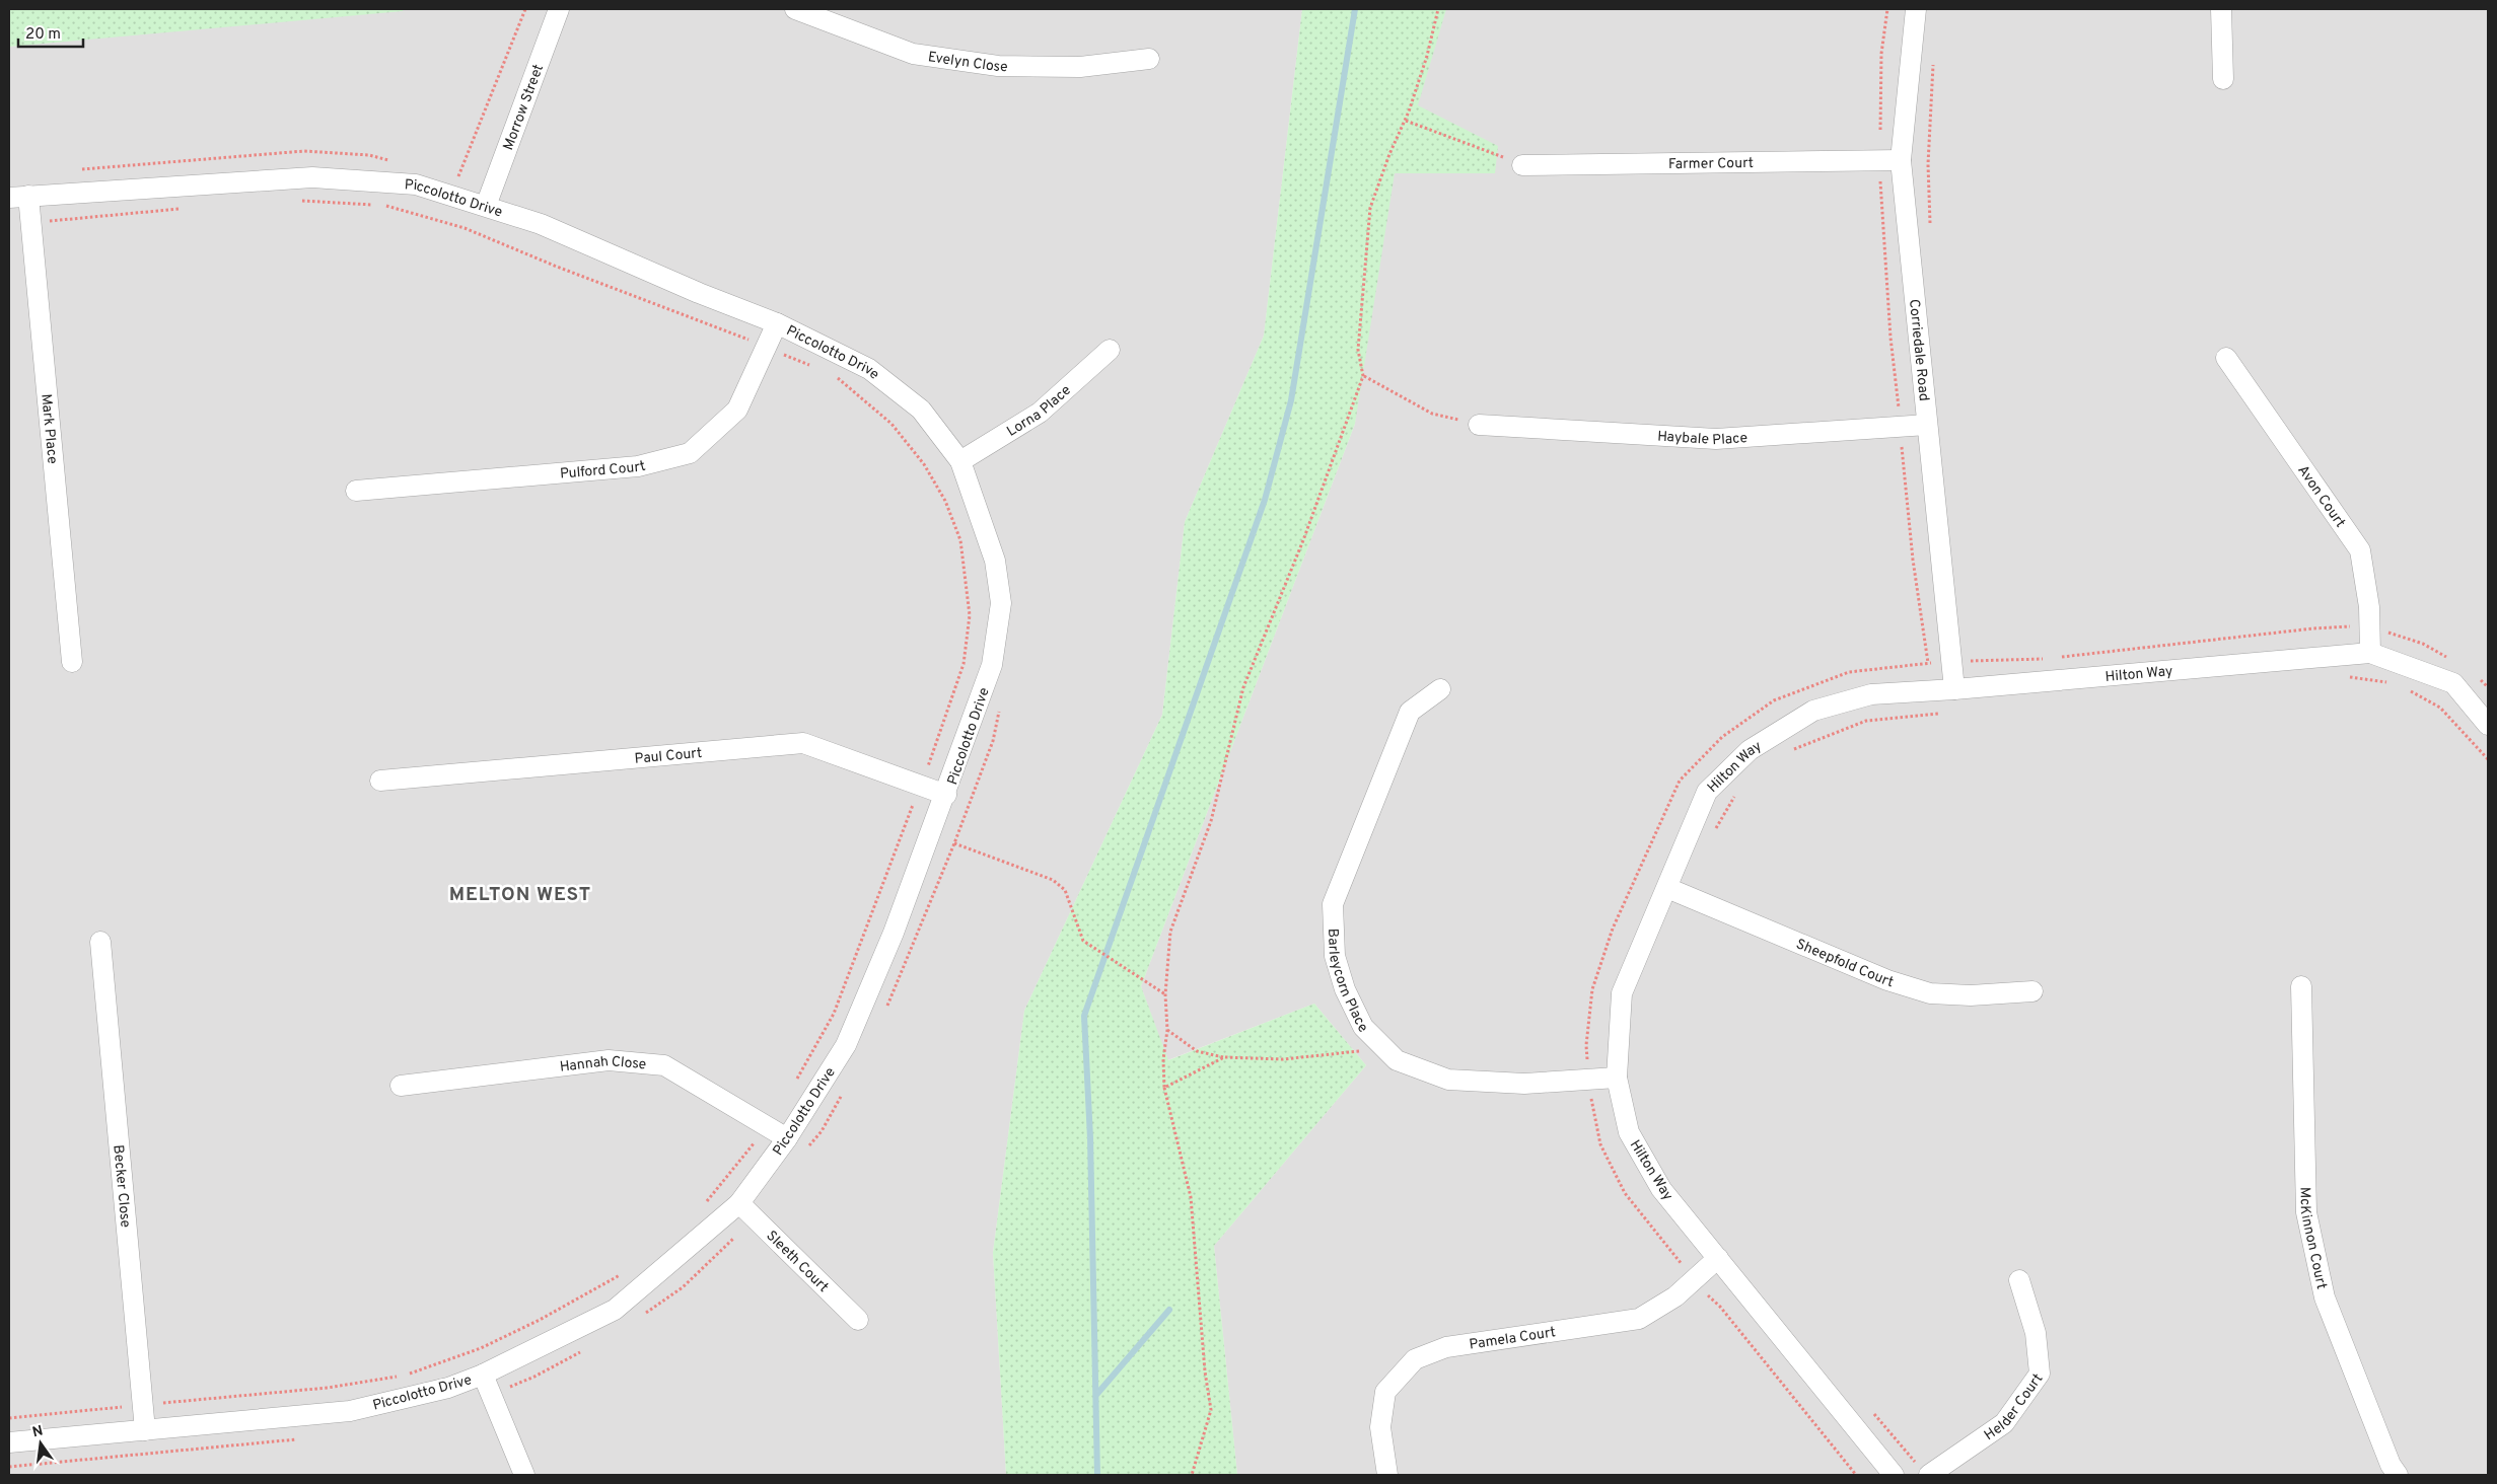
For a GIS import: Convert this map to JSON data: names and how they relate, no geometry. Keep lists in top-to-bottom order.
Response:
{
  "streets": {
    "street": [
      "Evelyn Close",
      "Morrow Street",
      "Farmer Court",
      "Piccolotto Drive",
      "Corriedale Road",
      "Lorna Place",
      "Mark Place",
      "Haybale Place",
      "Pulford Court",
      "Avon Court",
      "Hilton Way",
      "Paul Court",
      "Sheepfold Court",
      "Barleycorn Place",
      "Hannah Close",
      "Becker Close",
      "McKinnon Court",
      "Sleeth Court",
      "Pamela Court",
      "Helder Court"
    ]
  },
  "crossings": [
    ["Morrow Street", "Piccolotto Drive"],
    ["Farmer Court", "Corriedale Road"],
    ["Piccolotto Drive", "Lorna Place"],
    ["Piccolotto Drive", "Mark Place"],
    ["Piccolotto Drive", "Pulford Court"],
    ["Piccolotto Drive", "Paul Court"],
    ["Piccolotto Drive", "Hannah Close"],
    ["Piccolotto Drive", "Becker Close"],
    ["Piccolotto Drive", "Sleeth Court"],
    ["Corriedale Road", "Haybale Place"],
    ["Corriedale Road", "Hilton Way"],
    ["Avon Court", "Hilton Way"],
    ["Hilton Way", "Sheepfold Court"],
    ["Hilton Way", "Barleycorn Place"],
    ["Hilton Way", "Pamela Court"]
  ],
  "districts": ["MELTON WEST"],
  "scale_bar": "20 m",
  "north": "top"
}
